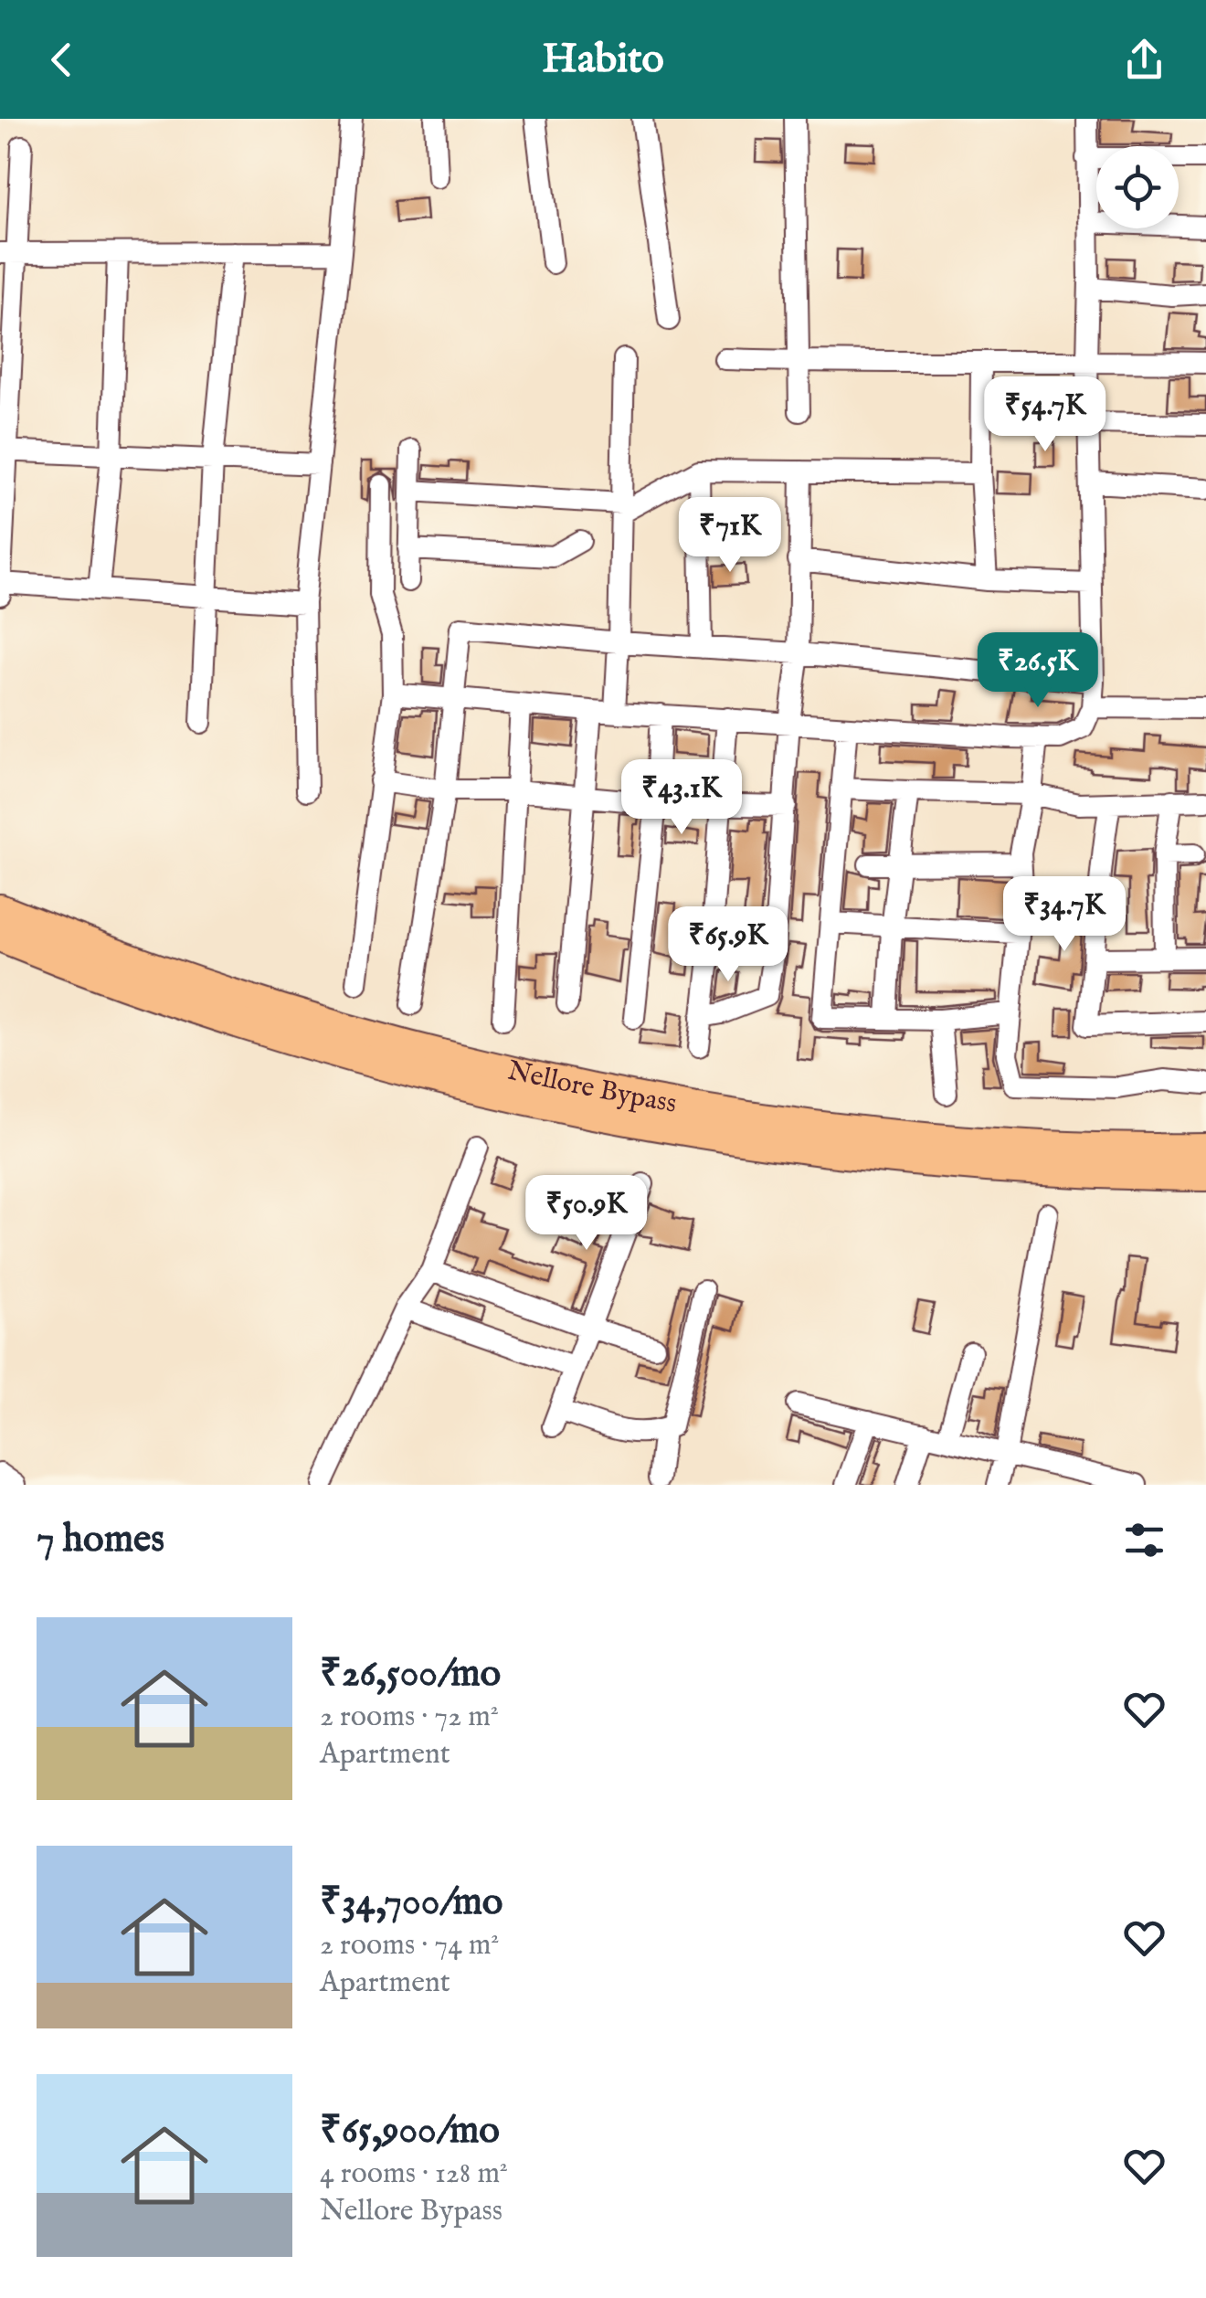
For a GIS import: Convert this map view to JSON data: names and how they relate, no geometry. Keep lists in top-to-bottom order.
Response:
{
  "streets": {
    "highway": ["Nellore Bypass"]
  },
  "page": {
    "header": "Habito",
    "price": [
      "₹54.7K",
      "₹71K",
      "₹26.5K",
      "₹43.1K",
      "₹34.7K",
      "₹65.9K",
      "₹50.9K"
    ],
    "heading": "7 homes",
    "list": [
      {
        "name": "₹26,500/mo",
        "note": "2 rooms · 72 m² · Apartment"
      },
      {
        "name": "₹34,700/mo",
        "note": "2 rooms · 74 m² · Apartment"
      },
      {
        "name": "₹65,900/mo",
        "note": "4 rooms · 128 m² · Nellore Bypass"
      }
    ]
  }
}
